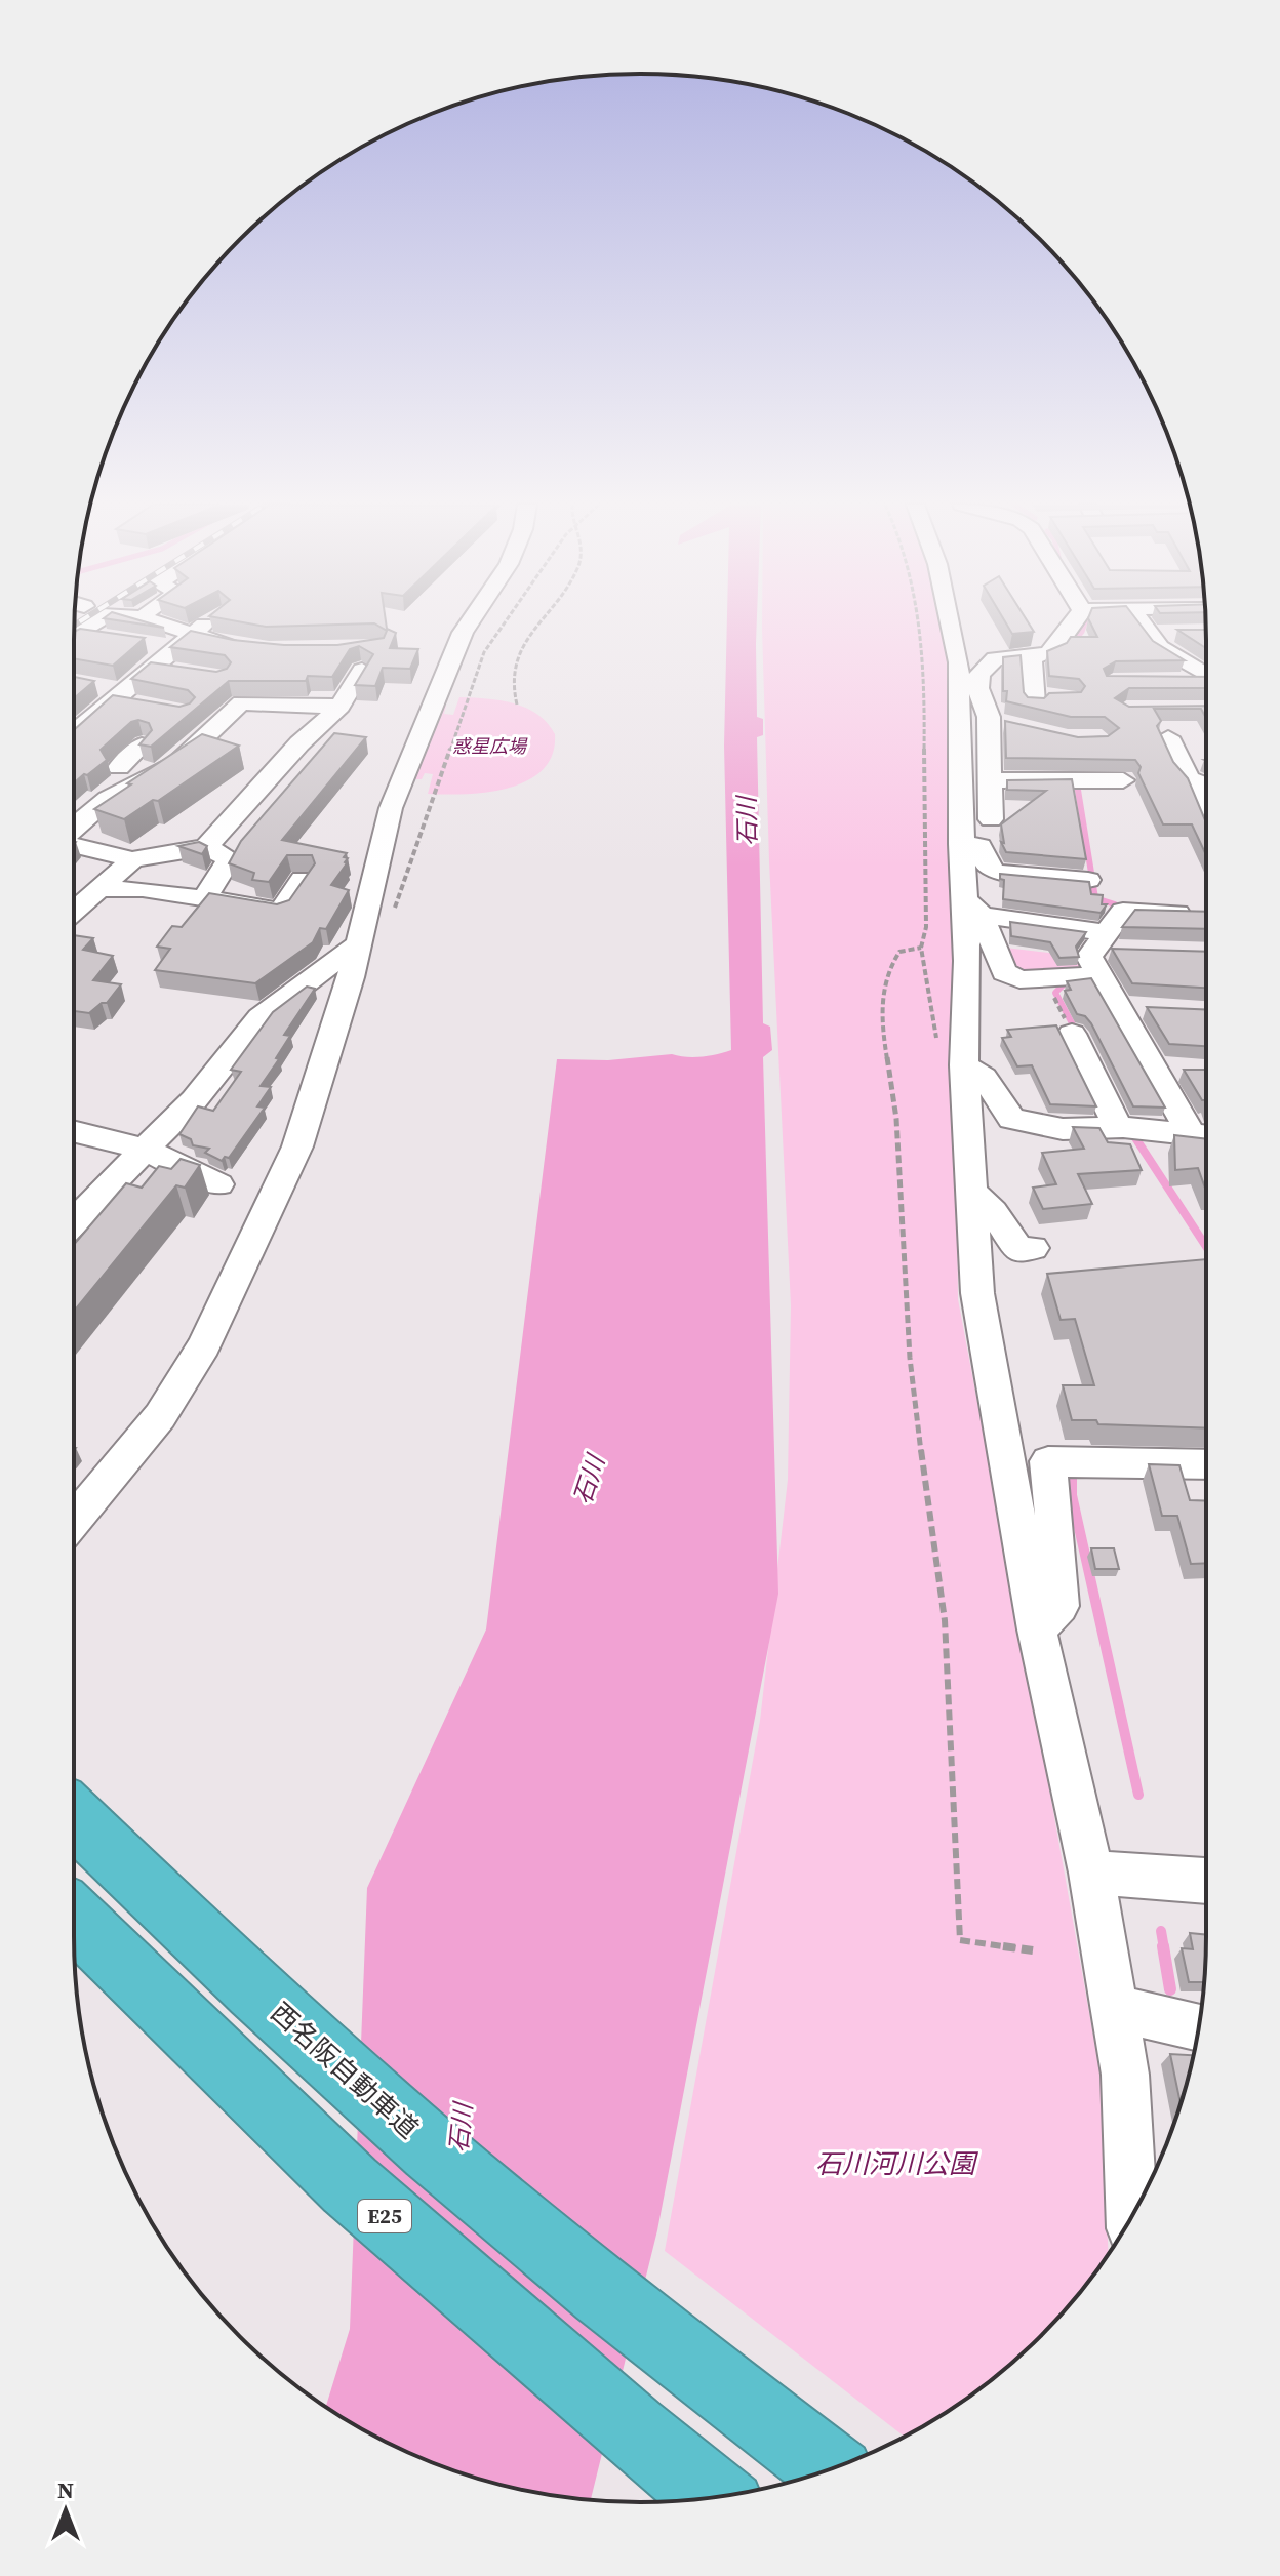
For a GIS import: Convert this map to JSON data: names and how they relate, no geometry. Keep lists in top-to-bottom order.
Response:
{
  "streets": {
    "highway": ["西名阪自動車道", "E25"]
  },
  "water": ["石川"],
  "parks": ["惑星広場", "石川河川公園"],
  "north": "top"
}
